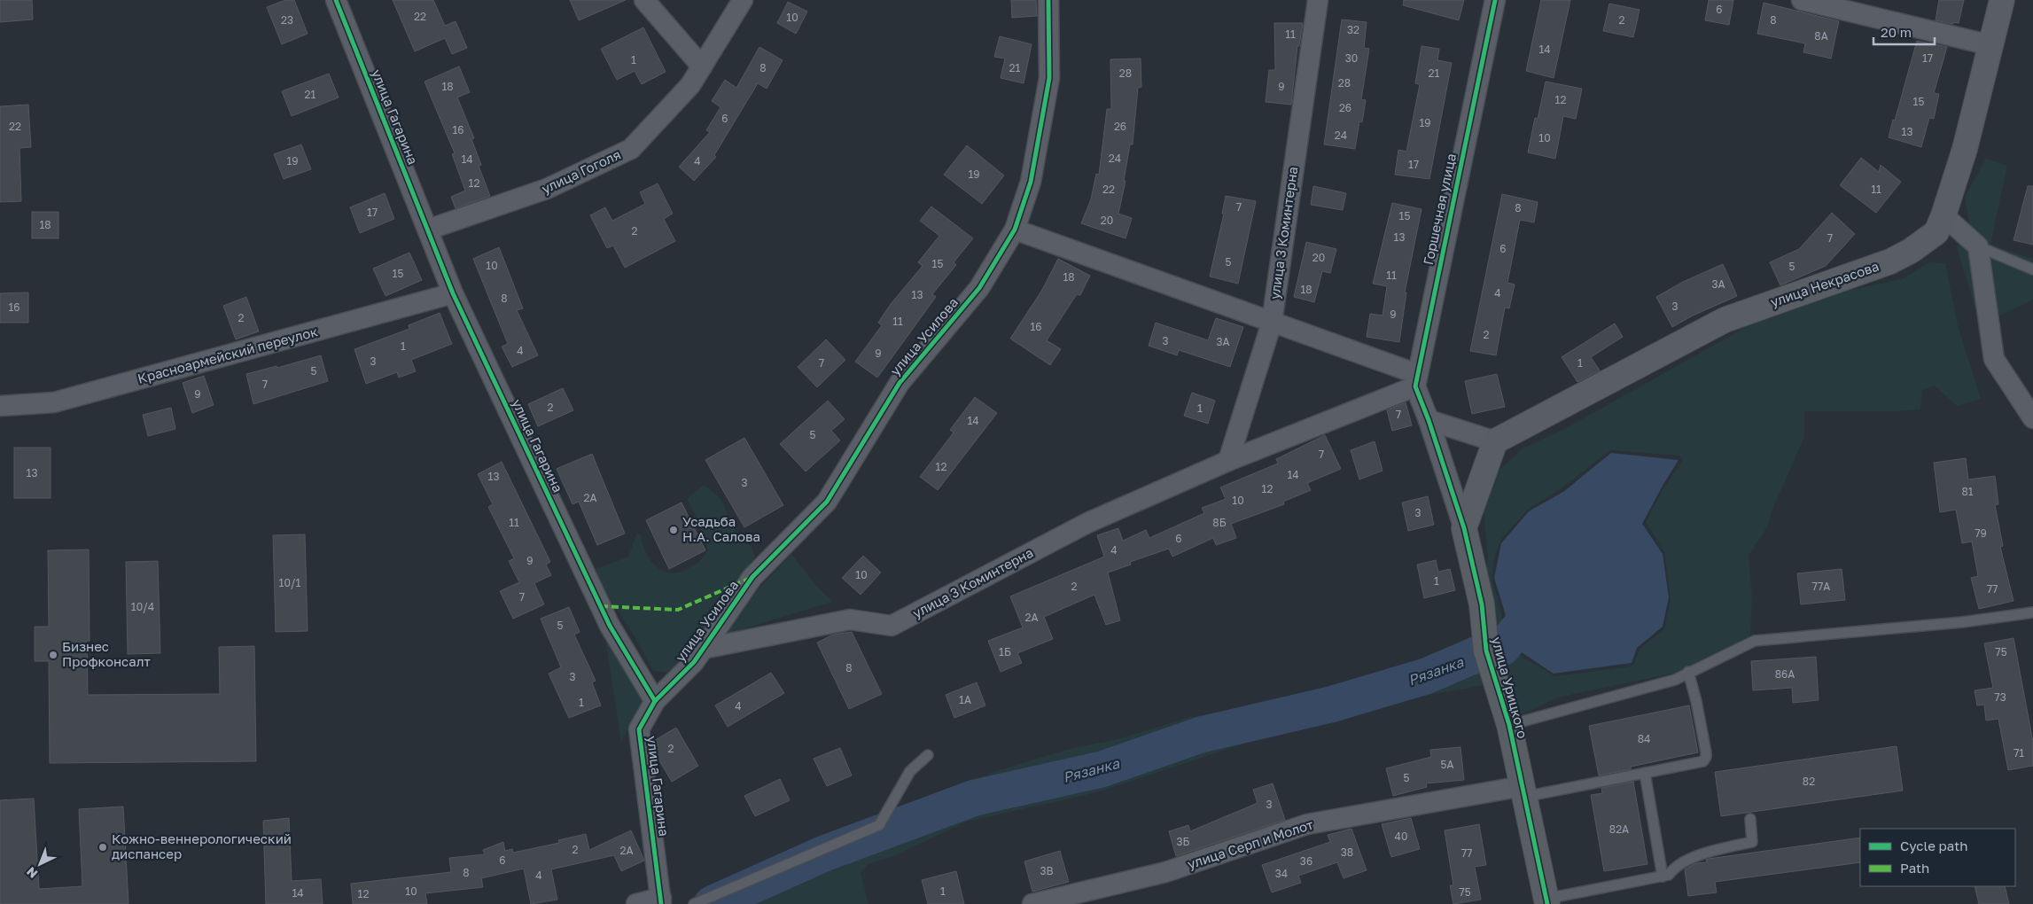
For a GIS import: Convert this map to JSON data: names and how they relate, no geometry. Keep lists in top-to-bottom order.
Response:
{
  "streets": {
    "street": [
      "улица Гагарина",
      "улица Гоголя",
      "Горшечная улица",
      "улица 3 Коминтерна",
      "улица Некрасова",
      "улица Усилова",
      "Красноармейский переулок",
      "улица Урицкого",
      "улица Серп и Молот"
    ]
  },
  "crossings": [
    ["улица Гагарина", "улица Гоголя"],
    ["улица Гагарина", "улица Усилова"],
    ["улица Гагарина", "Красноармейский переулок"],
    ["Горшечная улица", "улица 3 Коминтерна"],
    ["улица 3 Коминтерна", "улица Усилова"],
    ["улица Урицкого", "улица Серп и Молот"]
  ],
  "water": ["Рязанка"],
  "places": ["Усадьба Н.А. Салова", "Бизнес Профконсалт", "Кожно-веннерологический диспансер"],
  "house_numbers": [
    "6",
    "22",
    "10",
    "23",
    "2",
    "8",
    "32",
    "11",
    "8А",
    "14",
    "30",
    "17",
    "1",
    "8",
    "21",
    "28",
    "21",
    "28",
    "18",
    "9",
    "21",
    "12",
    "15",
    "26",
    "6",
    "19",
    "22",
    "26",
    "16",
    "13",
    "24",
    "10",
    "24",
    "14",
    "19",
    "4",
    "17",
    "19",
    "12",
    "22",
    "11",
    "7",
    "8",
    "17",
    "15",
    "20",
    "18",
    "2",
    "13",
    "7",
    "6",
    "20",
    "5",
    "15",
    "10",
    "5",
    "15",
    "11",
    "18",
    "3А",
    "18",
    "4",
    "13",
    "8",
    "3",
    "16",
    "9",
    "2",
    "11",
    "16",
    "2",
    "3",
    "3А",
    "1",
    "4",
    "9",
    "3",
    "7",
    "1",
    "5",
    "7",
    "9",
    "2",
    "1",
    "7",
    "14",
    "5",
    "7",
    "12",
    "13",
    "14",
    "13",
    "3",
    "12",
    "81",
    "2А",
    "10",
    "3",
    "11",
    "8Б",
    "79",
    "6",
    "4",
    "9",
    "10",
    "1",
    "10/1",
    "2",
    "77А",
    "77",
    "7",
    "10/4",
    "2А",
    "5",
    "1Б",
    "75",
    "8",
    "86А",
    "3",
    "73",
    "1А",
    "1",
    "4",
    "84",
    "2",
    "71",
    "5А",
    "5",
    "82",
    "3",
    "82А",
    "40",
    "3Б",
    "2",
    "2А",
    "38",
    "77",
    "6",
    "36",
    "3В",
    "8",
    "34",
    "4",
    "10",
    "1",
    "75",
    "14",
    "12"
  ],
  "legend": ["Cycle path", "Path"],
  "scale_bar": "20 m",
  "north": "bottom left"
}
